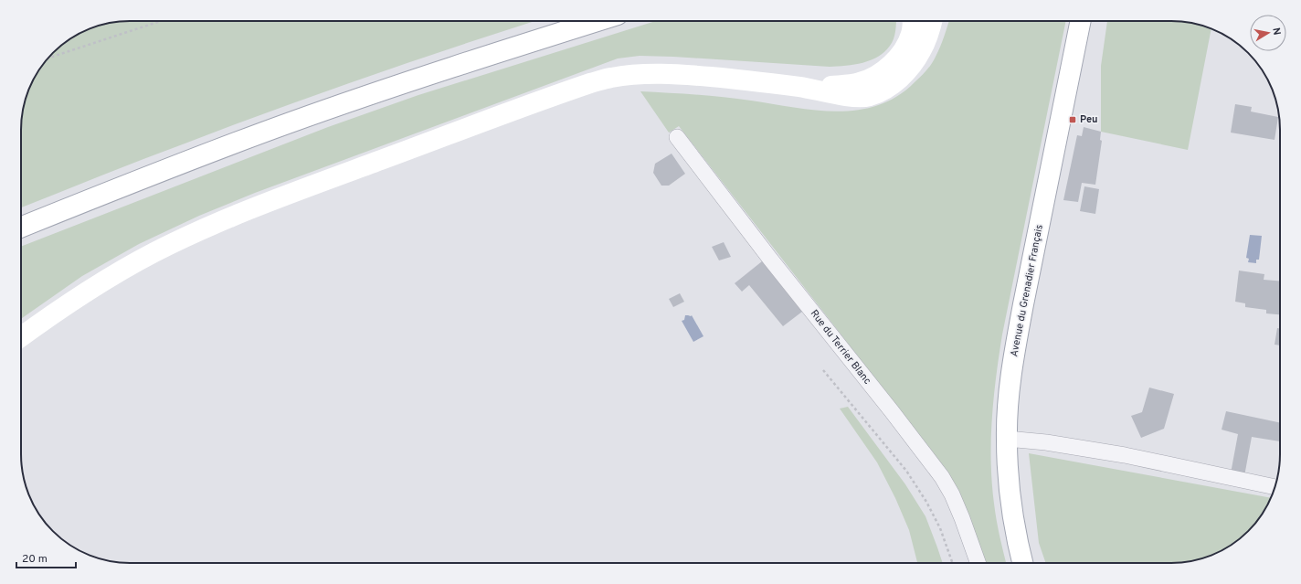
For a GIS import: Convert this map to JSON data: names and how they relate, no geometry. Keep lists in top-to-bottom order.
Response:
{
  "streets": {
    "main road": ["Avenue du Grenadier Français"],
    "street": ["Rue du Terrier Blanc"]
  },
  "places": {
    "transit": ["Peu"]
  },
  "scale_bar": "20 m",
  "north": "right"
}
